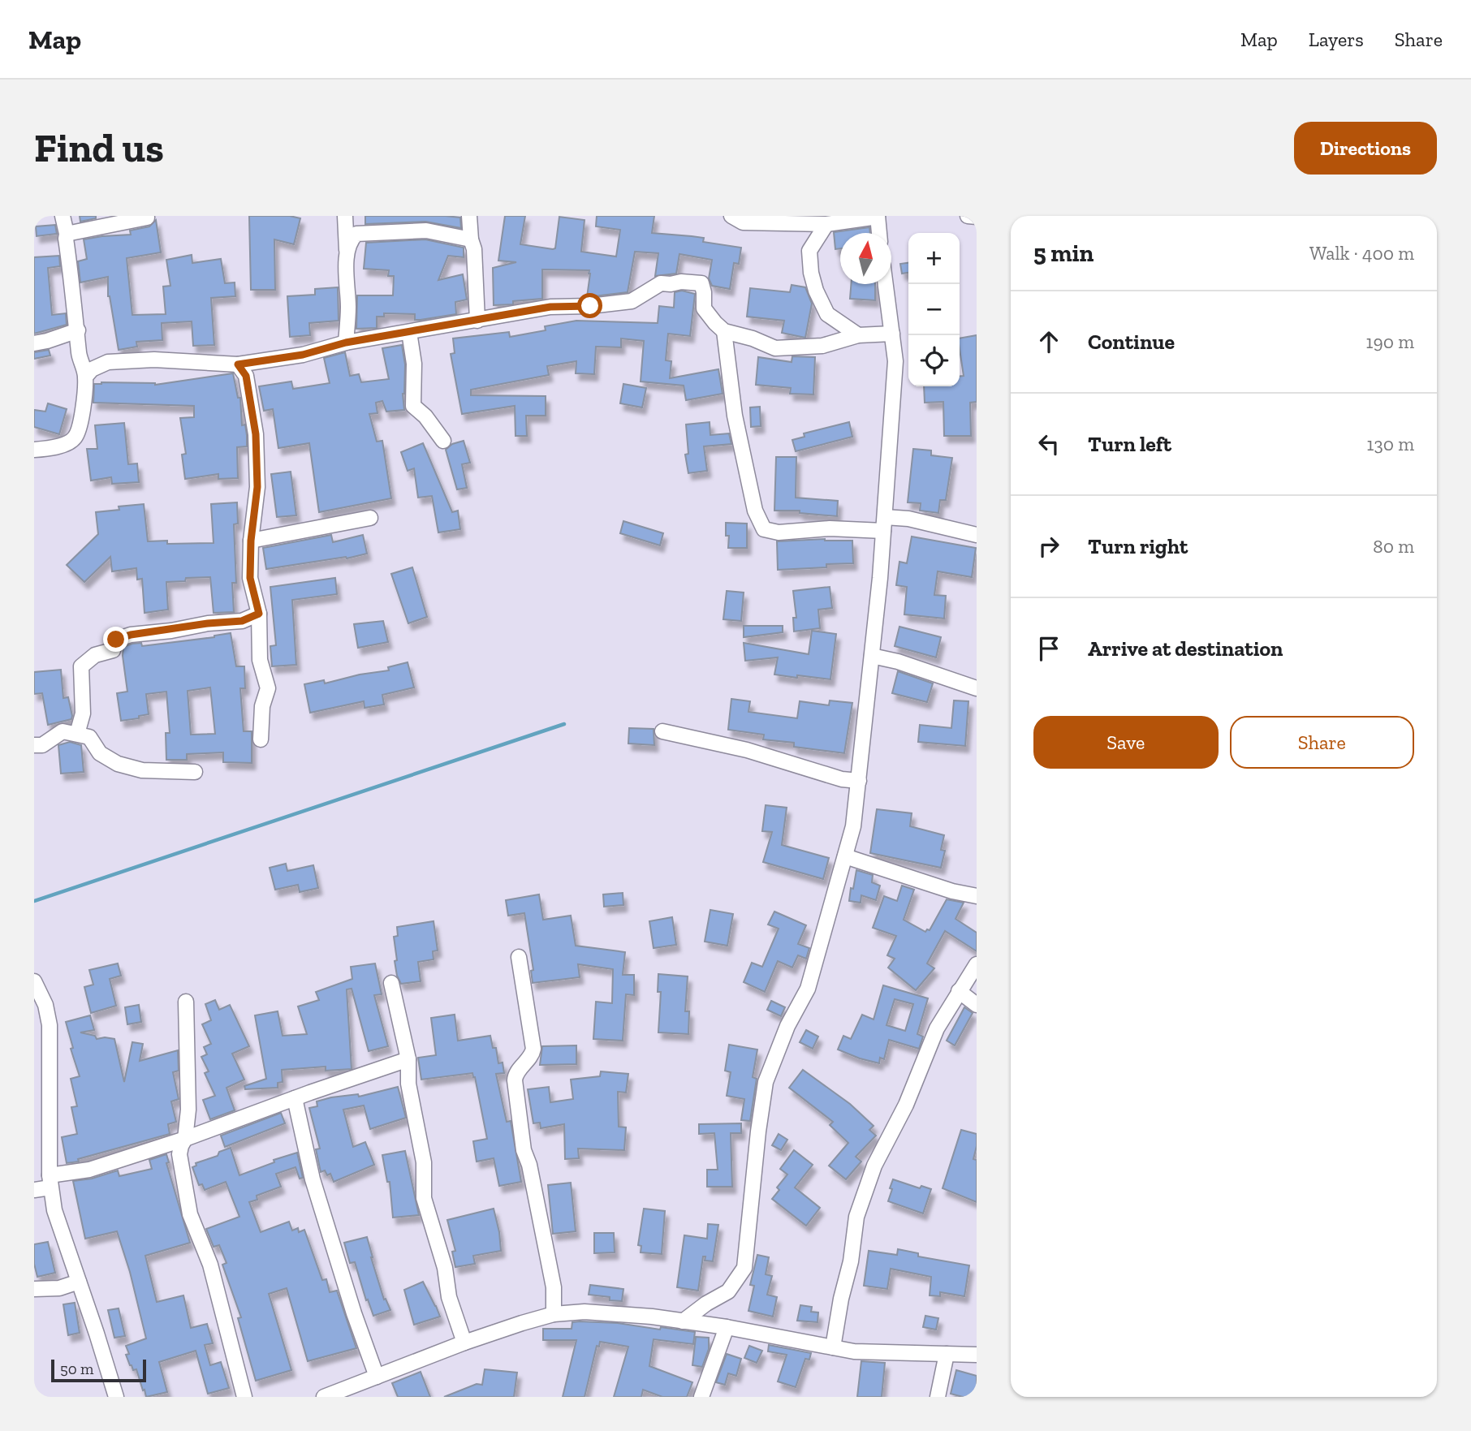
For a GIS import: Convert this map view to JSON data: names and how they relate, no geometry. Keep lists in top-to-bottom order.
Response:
{
  "scale_bar": "50 m",
  "north": "top",
  "page": {
    "header": "Map",
    "nav": ["Map", "Layers", "Share"],
    "buttons": [
      "Directions",
      ["Save", "Share"]
    ],
    "title": "Find us",
    "heading": ["5 min", "Walk · 400 m"],
    "map_buttons": ["+", "−"],
    "list": [
      ["Continue", "190 m"],
      ["Turn left", "130 m"],
      ["Turn right", "80 m"],
      "Arrive at destination"
    ],
    "scale": "50 m"
  }
}
